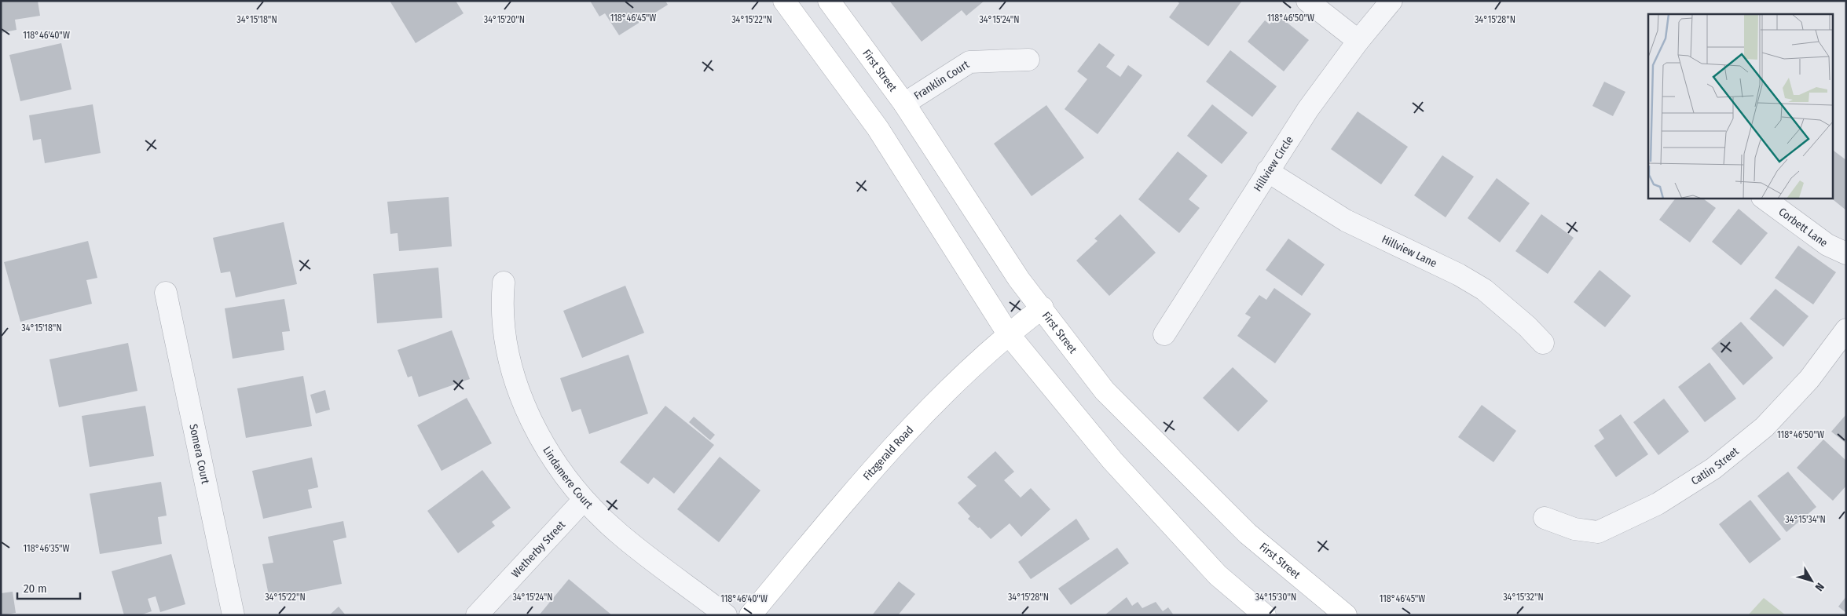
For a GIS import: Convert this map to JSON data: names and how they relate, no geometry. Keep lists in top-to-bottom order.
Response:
{
  "streets": {
    "main road": ["First Street", "Fitzgerald Road"],
    "street": [
      "Franklin Court",
      "Hillview Circle",
      "Corbett Lane",
      "Hillview Lane",
      "Somera Court",
      "Catlin Street",
      "Lindamere Court",
      "Wetherby Street"
    ]
  },
  "crossings": [
    ["First Street", "Franklin Court"],
    ["First Street", "Fitzgerald Road"],
    ["Hillview Circle", "Hillview Lane"],
    ["Lindamere Court", "Wetherby Street"]
  ],
  "scale_bar": "20 m",
  "north": "bottom right",
  "coordinates": [
    "118°46'45\"W",
    "118°46'50\"W",
    "34°15'18\"N",
    "34°15'20\"N",
    "34°15'22\"N",
    "34°15'24\"N",
    "34°15'28\"N",
    "118°46'40\"W",
    "34°15'34\"N",
    "118°46'35\"W",
    "34°15'30\"N",
    "34°15'32\"N"
  ]
}
